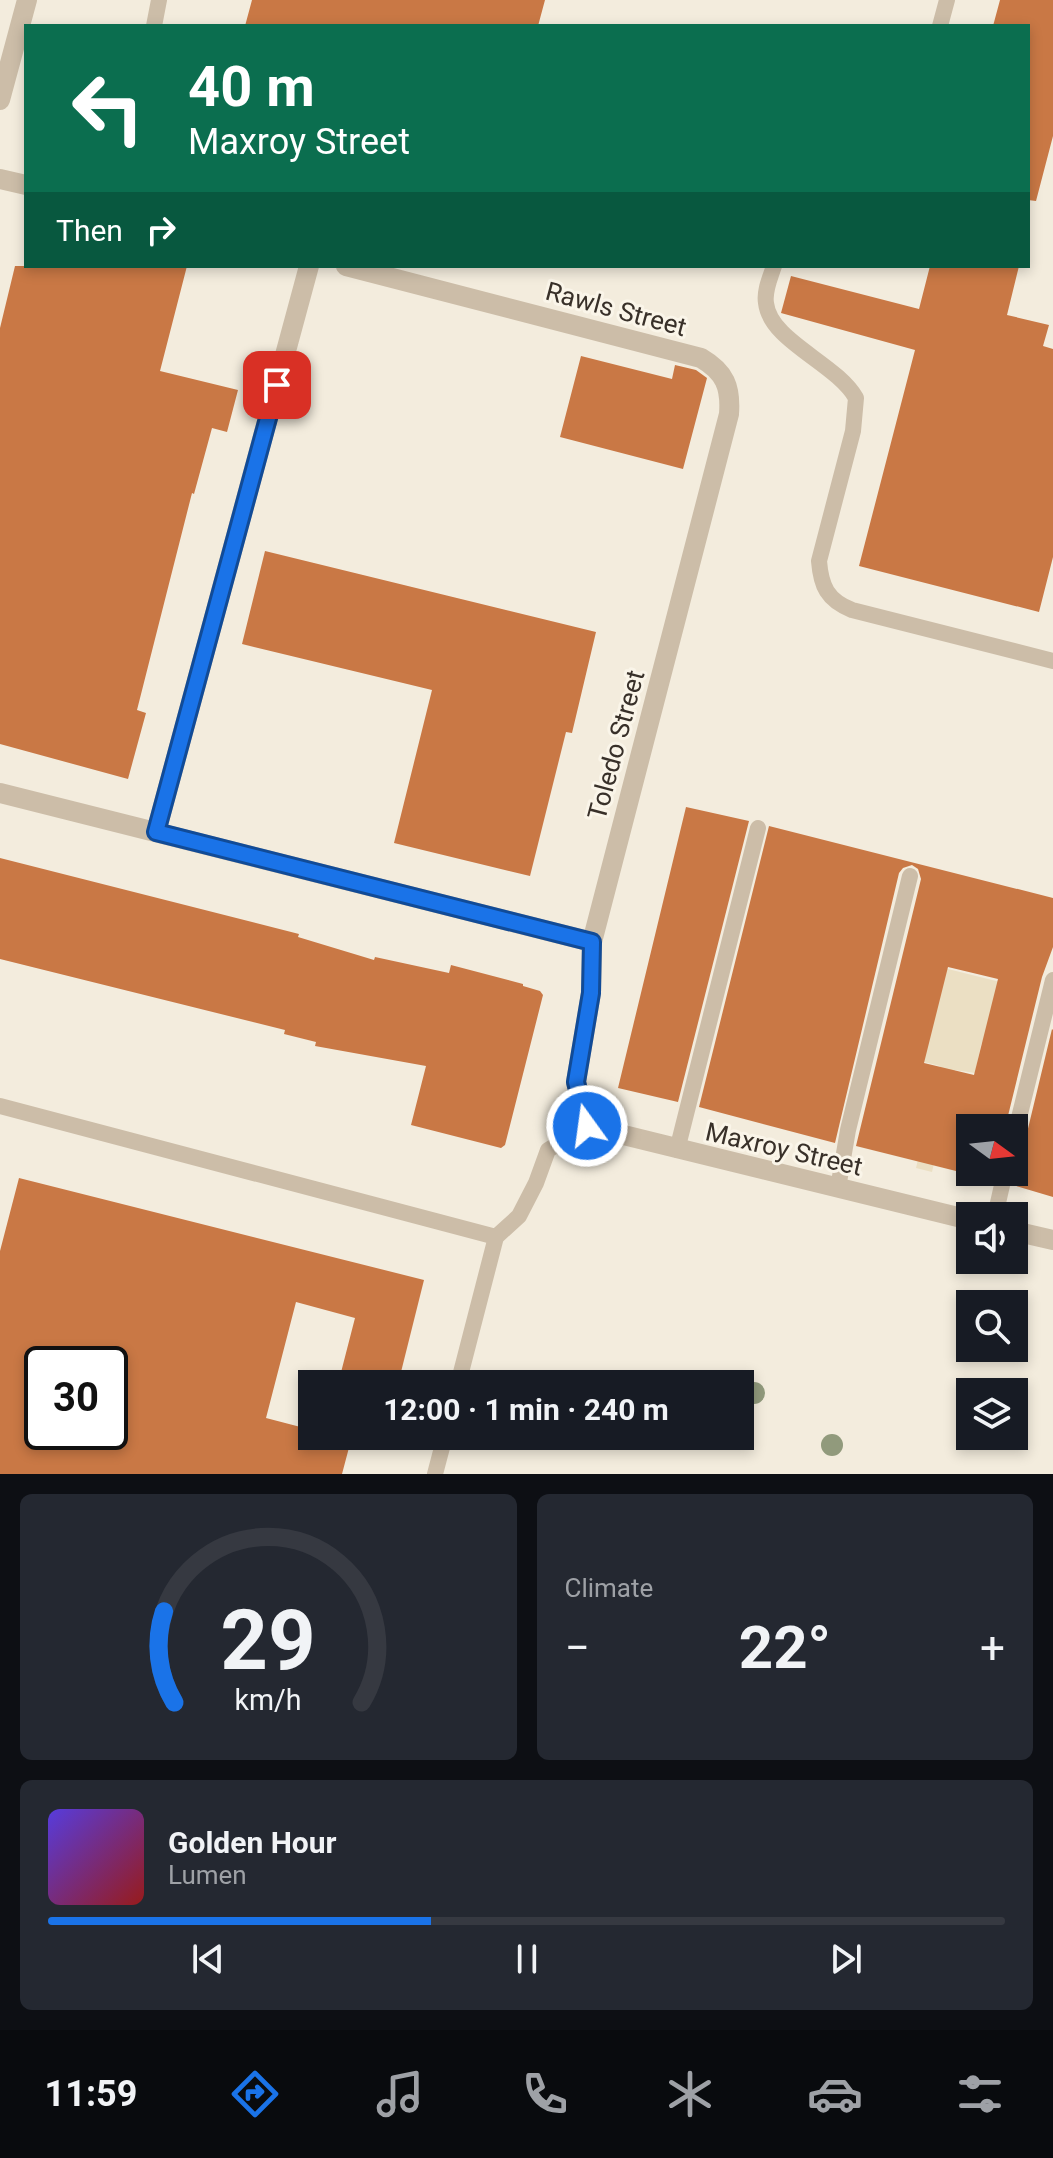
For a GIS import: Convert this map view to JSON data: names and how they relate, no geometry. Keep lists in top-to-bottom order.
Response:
{
  "streets": {
    "street": ["Rawls Street", "Toledo Street", "Maxroy Street"]
  },
  "crossings": [
    ["Rawls Street", "Toledo Street"],
    ["Toledo Street", "Maxroy Street"]
  ],
  "north": "right",
  "page": {
    "turn": ["40 m", "Maxroy Street"],
    "then": "Then",
    "limit": "30",
    "trip": "12:00 · 1 min · 240 m",
    "tile": "Climate",
    "heat": ["−", "22°", "+"],
    "song": ["Golden Hour", "Lumen"],
    "tabs": "11:59",
    "gauge": ["29", "km/h"]
  }
}
